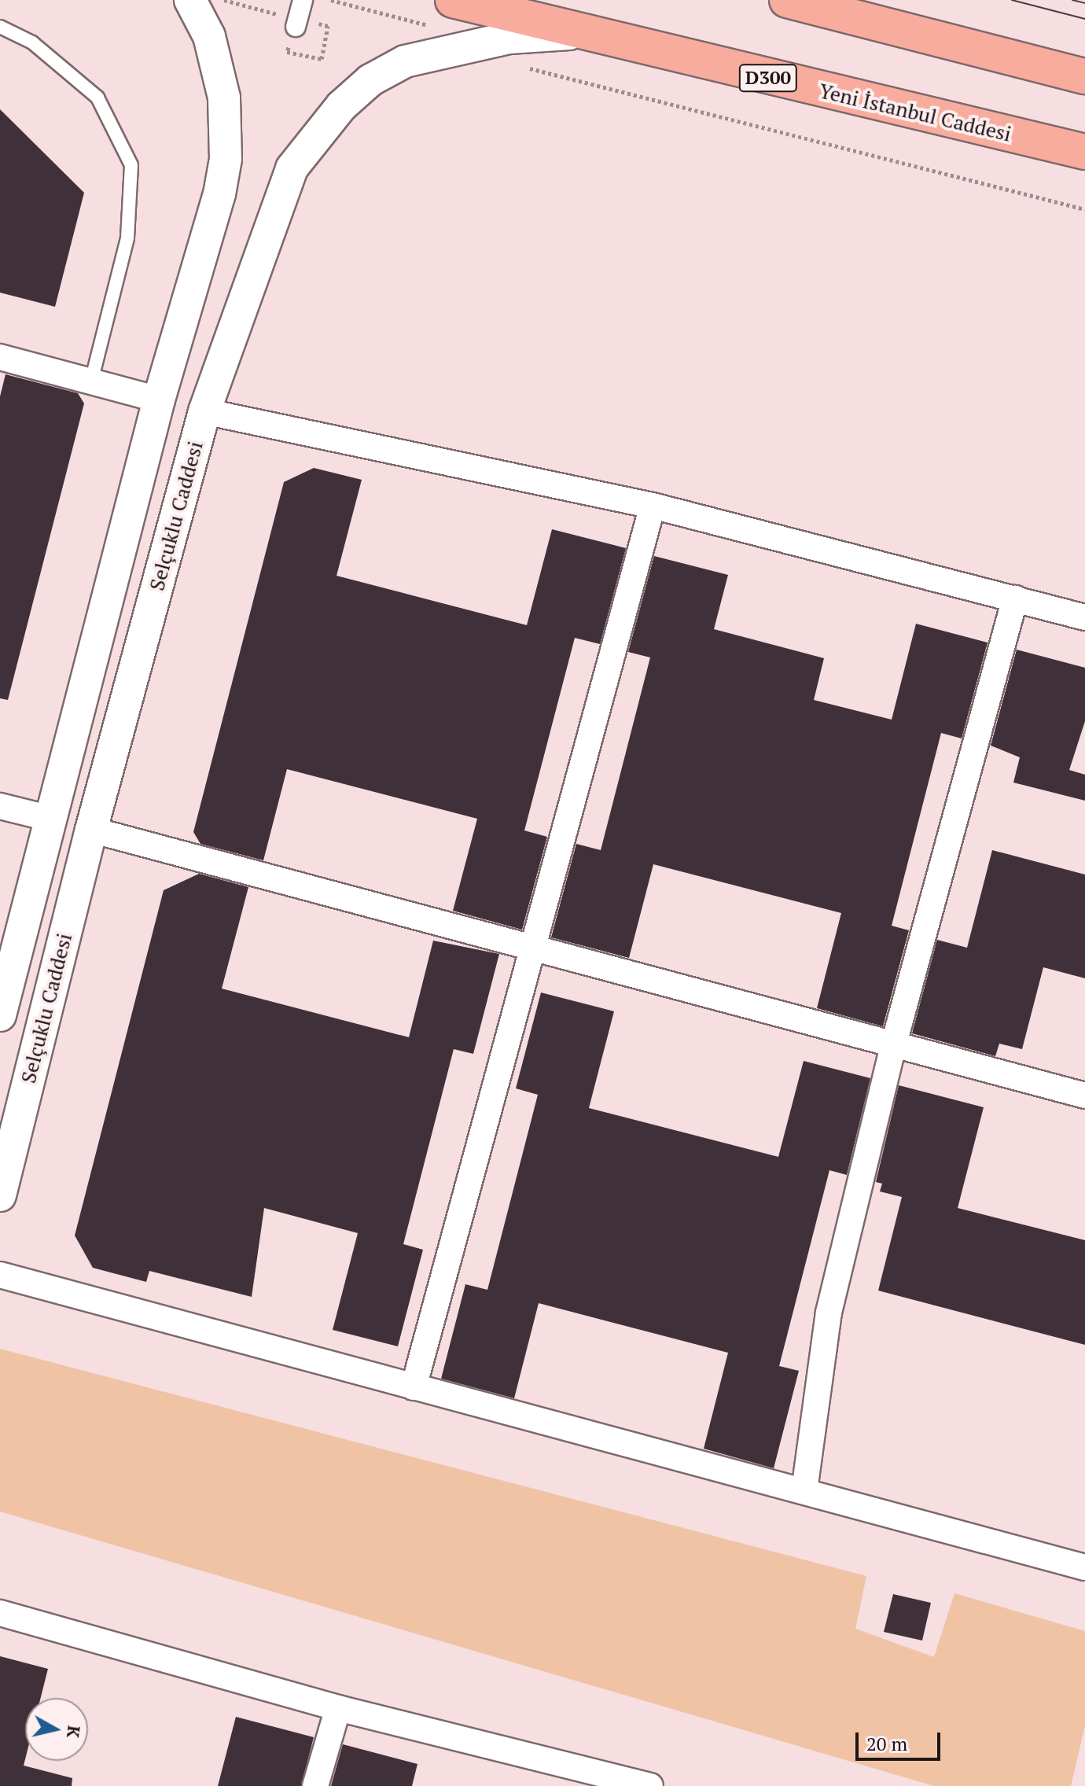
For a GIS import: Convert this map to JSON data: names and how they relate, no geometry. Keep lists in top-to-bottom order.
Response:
{
  "streets": {
    "highway": ["D300", "Yeni İstanbul Caddesi"],
    "street": ["Selçuklu Caddesi"]
  },
  "crossings": [
    ["Yeni İstanbul Caddesi", "Selçuklu Caddesi"]
  ],
  "scale_bar": "20 m",
  "north": "right"
}
